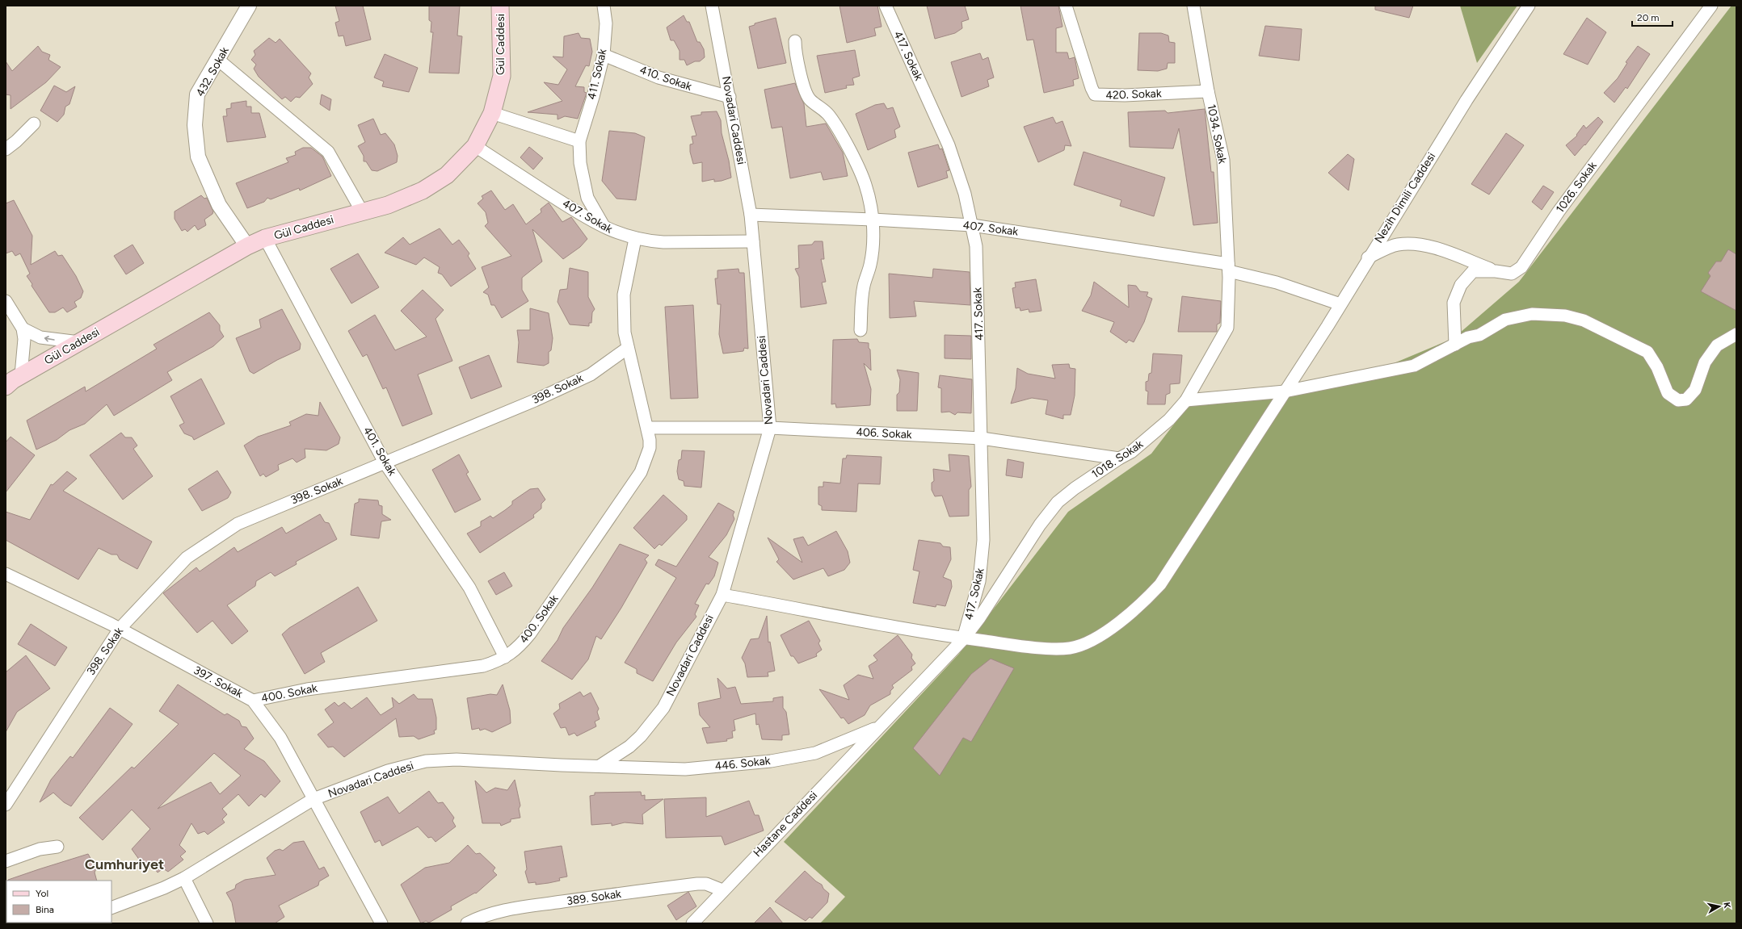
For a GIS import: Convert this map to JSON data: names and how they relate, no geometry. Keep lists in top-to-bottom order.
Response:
{
  "streets": {
    "main road": ["Gül Caddesi"],
    "street": [
      "417. Sokak",
      "432. Sokak",
      "411. Sokak",
      "410. Sokak",
      "420. Sokak",
      "Novadari Caddesi",
      "1034. Sokak",
      "1026. Sokak",
      "Nezih Dimili Caddesi",
      "407. Sokak",
      "398. Sokak",
      "406. Sokak",
      "401. Sokak",
      "1018. Sokak",
      "400. Sokak",
      "397. Sokak",
      "446. Sokak",
      "Hastane Caddesi",
      "389. Sokak"
    ]
  },
  "crossings": [
    ["Gül Caddesi", "432. Sokak"],
    ["Gül Caddesi", "407. Sokak"],
    ["Gül Caddesi", "401. Sokak"],
    ["417. Sokak", "Nezih Dimili Caddesi"],
    ["417. Sokak", "407. Sokak"],
    ["417. Sokak", "406. Sokak"],
    ["417. Sokak", "1018. Sokak"],
    ["411. Sokak", "410. Sokak"],
    ["411. Sokak", "407. Sokak"],
    ["410. Sokak", "Novadari Caddesi"],
    ["420. Sokak", "1034. Sokak"],
    ["Novadari Caddesi", "Nezih Dimili Caddesi"],
    ["Novadari Caddesi", "407. Sokak"],
    ["Novadari Caddesi", "406. Sokak"],
    ["Novadari Caddesi", "397. Sokak"],
    ["Novadari Caddesi", "446. Sokak"],
    ["1034. Sokak", "407. Sokak"],
    ["1034. Sokak", "1018. Sokak"],
    ["Nezih Dimili Caddesi", "407. Sokak"],
    ["Nezih Dimili Caddesi", "1018. Sokak"],
    ["407. Sokak", "1018. Sokak"],
    ["398. Sokak", "401. Sokak"],
    ["398. Sokak", "400. Sokak"],
    ["398. Sokak", "397. Sokak"],
    ["406. Sokak", "1018. Sokak"],
    ["406. Sokak", "400. Sokak"],
    ["401. Sokak", "400. Sokak"],
    ["1018. Sokak", "446. Sokak"],
    ["1018. Sokak", "Hastane Caddesi"],
    ["400. Sokak", "397. Sokak"],
    ["446. Sokak", "Hastane Caddesi"],
    ["Hastane Caddesi", "389. Sokak"]
  ],
  "districts": ["Cumhuriyet"],
  "legend": ["Yol", "Bina"],
  "scale_bar": "20 m",
  "north": "right"
}
